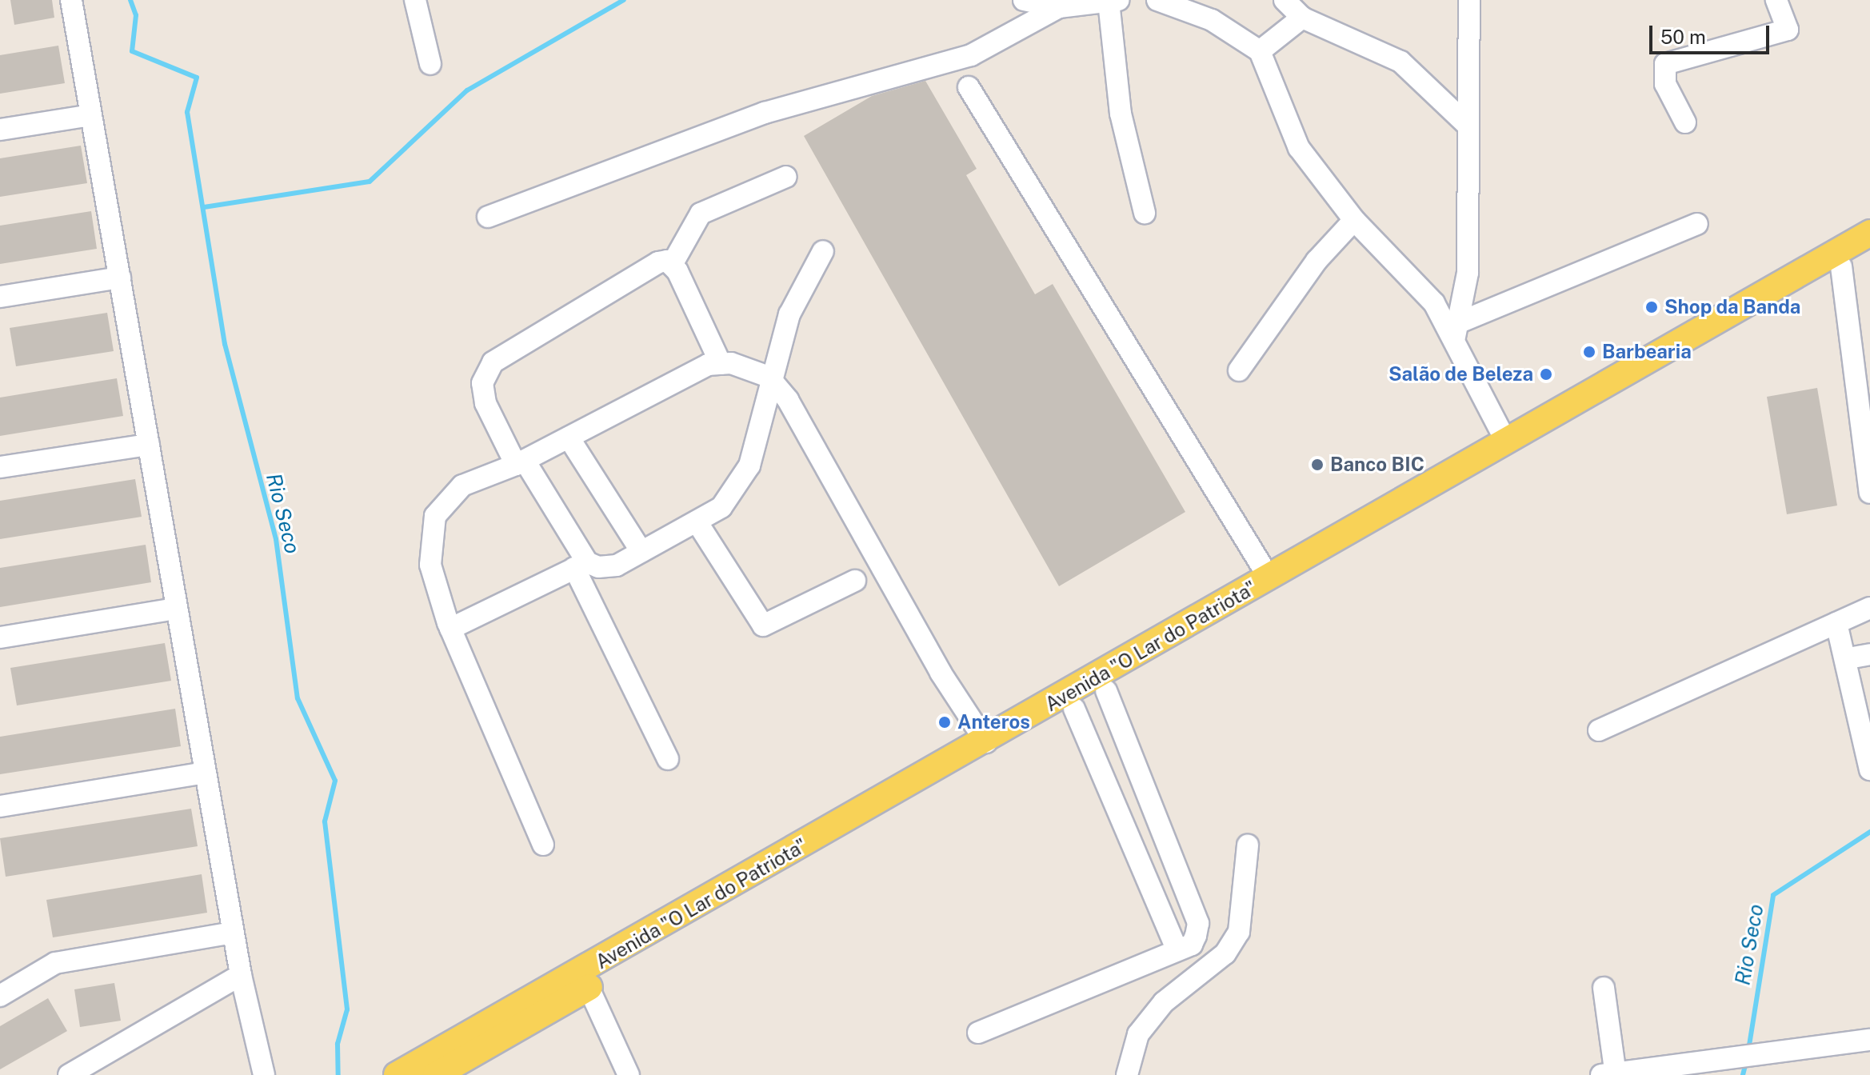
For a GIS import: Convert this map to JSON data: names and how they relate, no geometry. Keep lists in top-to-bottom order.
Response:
{
  "streets": {
    "main road": ["Avenida \"O Lar do Patriota\""]
  },
  "water": ["Rio Seco"],
  "places": [
    "Shop da Banda",
    "Barbearia",
    "Salão de Beleza",
    "Banco BIC",
    "Anteros"
  ],
  "scale_bar": "50 m"
}
